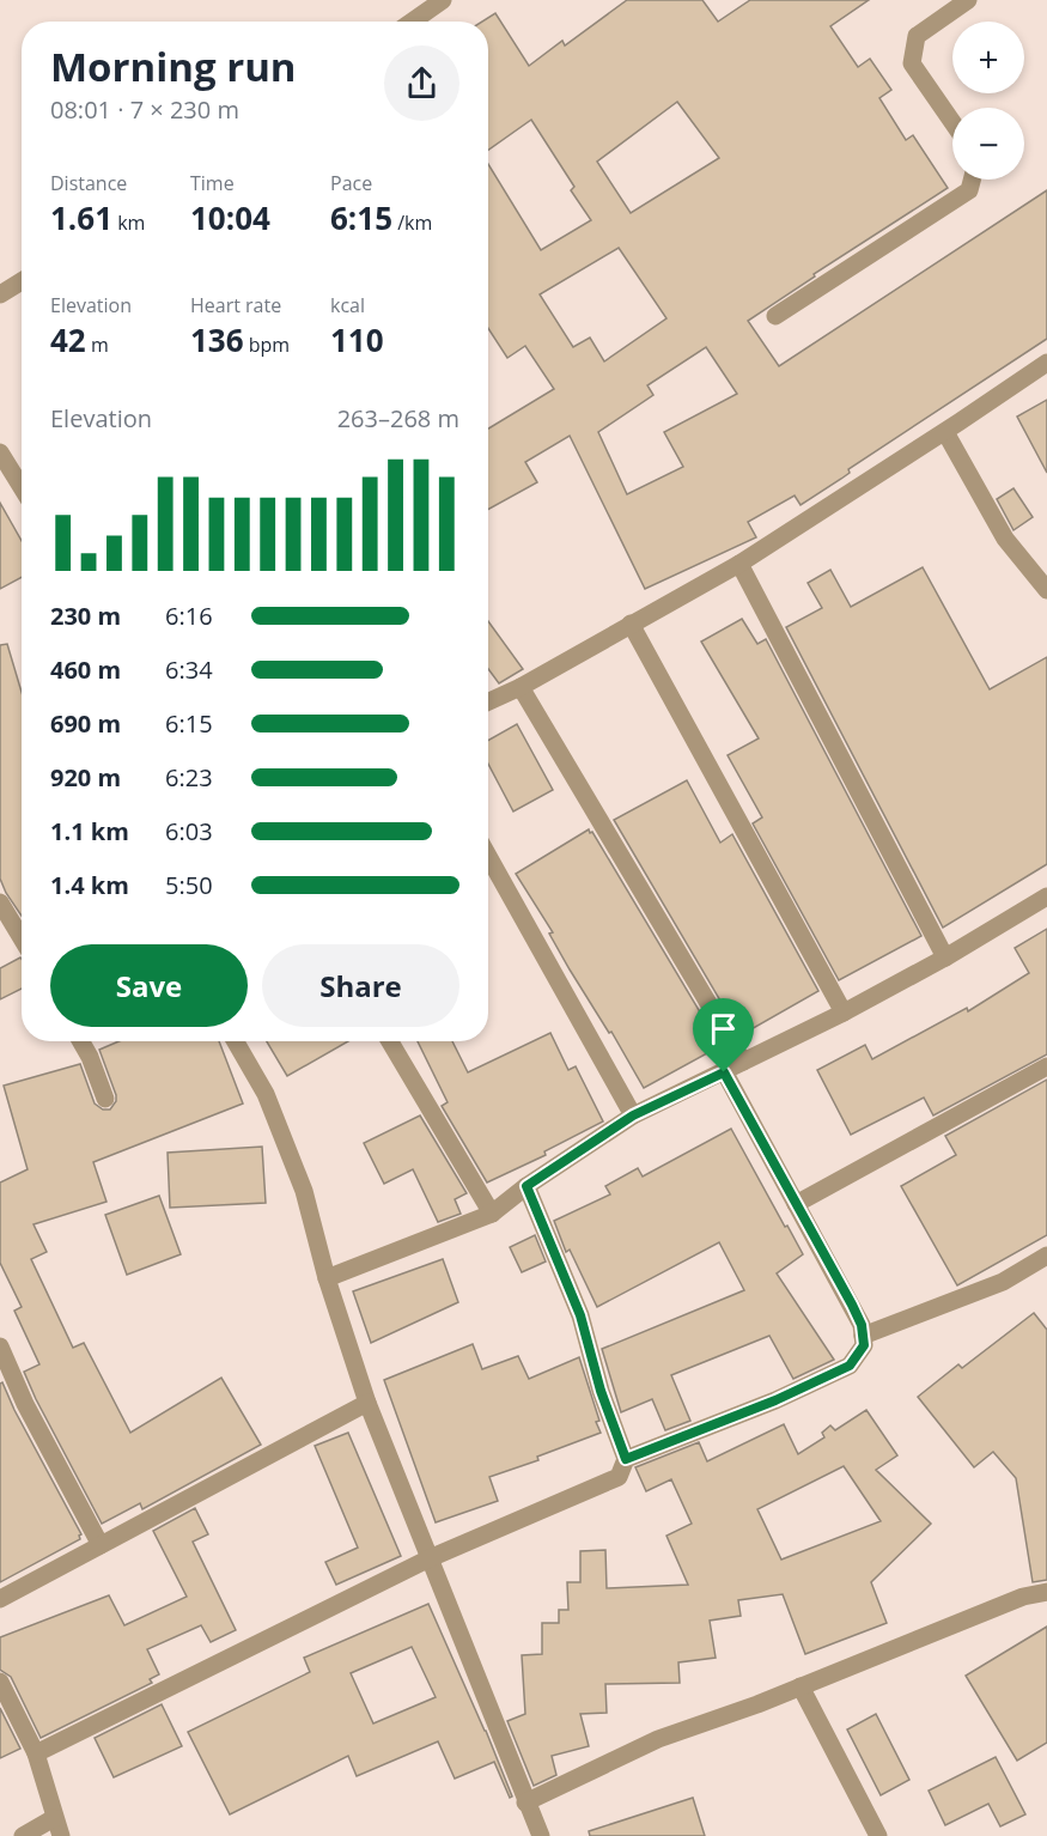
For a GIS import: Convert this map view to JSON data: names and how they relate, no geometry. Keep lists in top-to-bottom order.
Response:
{
  "page": {
    "map_buttons": ["+", "−"],
    "heading": ["Morning run", "08:01 · 7 × 230 m"],
    "stats": [
      ["Distance", "1.61 km"],
      ["Time", "10:04"],
      ["Pace", "6:15 /km"],
      ["Elevation", "42 m"],
      ["Heart rate", "136 bpm"],
      ["kcal", "110"]
    ],
    "chart": ["Elevation", "263–268 m"],
    "list": [
      {
        "name": "230 m",
        "note": "6:16"
      },
      {
        "name": "460 m",
        "note": "6:34"
      },
      {
        "name": "690 m",
        "note": "6:15"
      },
      {
        "name": "920 m",
        "note": "6:23"
      },
      {
        "name": "1.1 km",
        "note": "6:03"
      },
      {
        "name": "1.4 km",
        "note": "5:50"
      }
    ],
    "buttons": ["Save", "Share"]
  }
}
